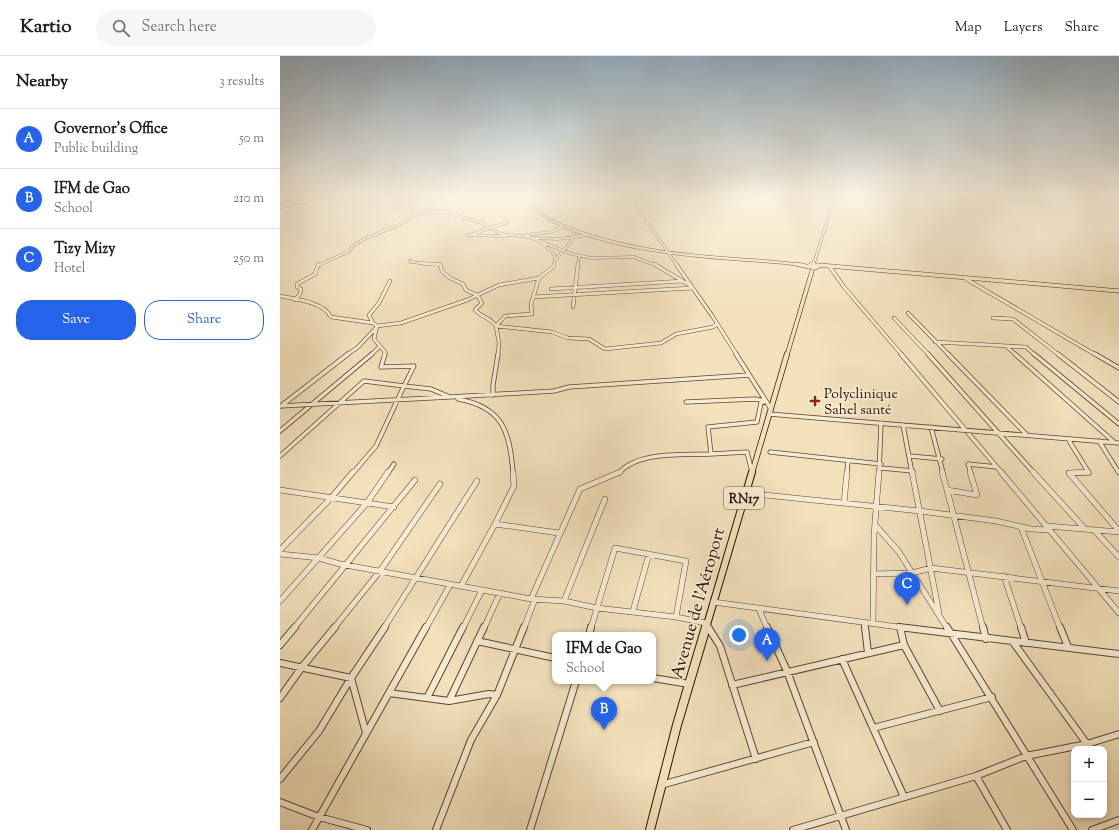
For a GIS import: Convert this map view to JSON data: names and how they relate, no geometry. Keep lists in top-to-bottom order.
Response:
{
  "streets": {
    "main road": ["RN17", "Avenue de l'Aéroport"]
  },
  "places": {
    "health": ["Polyclinique Sahel santé"]
  },
  "page": {
    "header": "Kartio",
    "search": "Search here",
    "nav": ["Map", "Layers", "Share"],
    "heading": ["Nearby", "3 results"],
    "list": [
      {
        "mark": "A",
        "name": "Governor's Office",
        "note": "Public building",
        "value": "50 m"
      },
      {
        "mark": "B",
        "name": "IFM de Gao",
        "note": "School",
        "value": "210 m"
      },
      {
        "mark": "C",
        "name": "Tizy Mizy",
        "note": "Hotel",
        "value": "250 m"
      }
    ],
    "buttons": ["Save", "Share"],
    "pins": ["C", "A", "B"],
    "popup": ["IFM de Gao", "School"],
    "map_buttons": ["+", "−"]
  }
}
